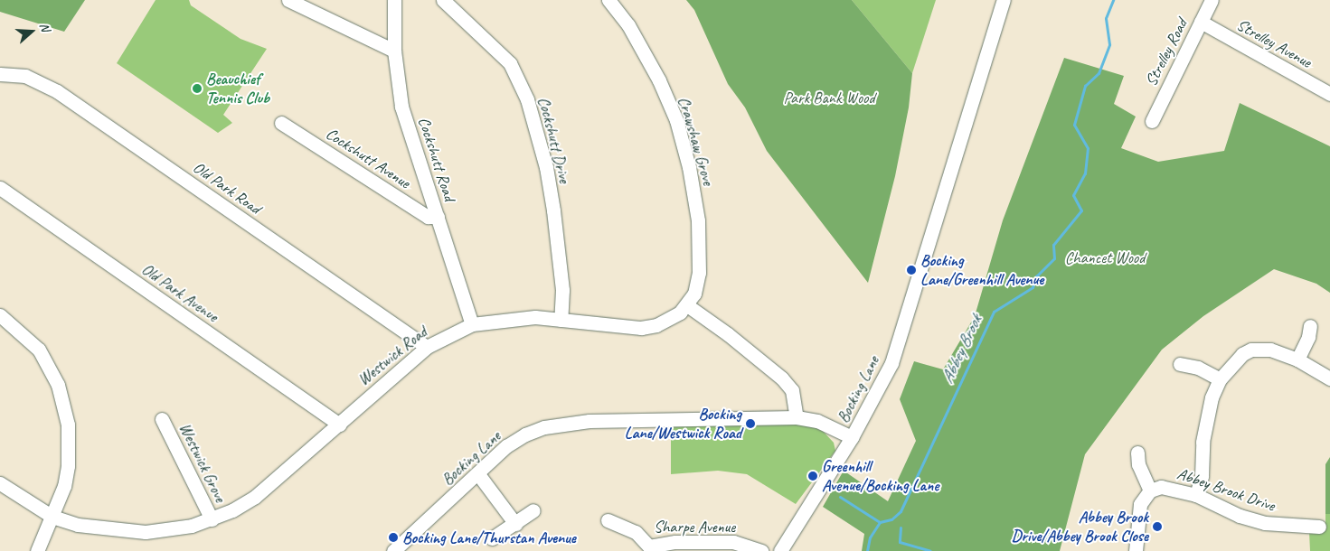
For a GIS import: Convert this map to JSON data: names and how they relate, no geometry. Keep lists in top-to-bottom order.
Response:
{
  "streets": {
    "street": [
      "Strelley Avenue",
      "Strelley Road",
      "Cockshutt Drive",
      "Crawshaw Grove",
      "Cockshutt Avenue",
      "Cockshutt Road",
      "Old Park Road",
      "Old Park Avenue",
      "Westwick Road",
      "Bocking Lane",
      "Westwick Grove",
      "Abbey Brook Drive",
      "Sharpe Avenue"
    ]
  },
  "crossings": [
    ["Strelley Avenue", "Strelley Road"],
    ["Cockshutt Drive", "Westwick Road"],
    ["Crawshaw Grove", "Westwick Road"],
    ["Cockshutt Avenue", "Cockshutt Road"],
    ["Cockshutt Road", "Westwick Road"],
    ["Old Park Road", "Westwick Road"],
    ["Old Park Avenue", "Westwick Road"],
    ["Westwick Road", "Westwick Grove"]
  ],
  "water": ["Abbey Brook"],
  "parks": ["Park Bank Wood", "Chancet Wood"],
  "places": [
    "Beauchief Tennis Club",
    "Bocking Lane/Greenhill Avenue",
    "Bocking Lane/Westwick Road",
    "Greenhill Avenue/Bocking Lane",
    "Abbey Brook Drive/Abbey Brook Close",
    "Bocking Lane/Thurstan Avenue"
  ],
  "north": "right"
}
